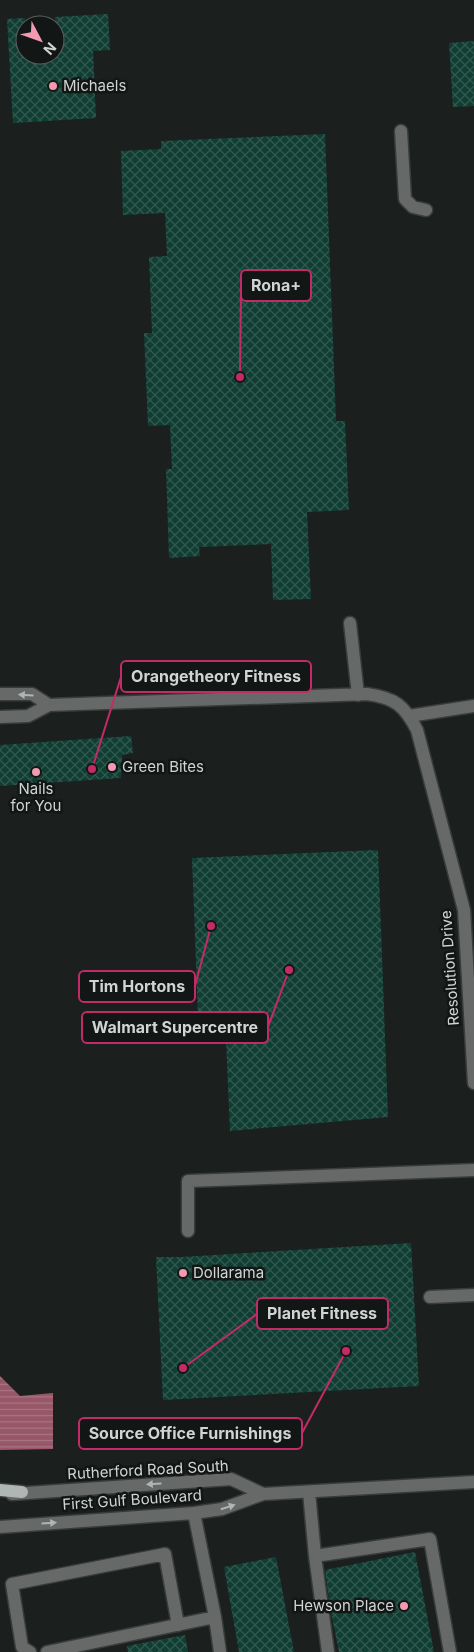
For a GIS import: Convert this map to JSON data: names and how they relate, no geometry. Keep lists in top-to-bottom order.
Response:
{
  "streets": {
    "street": ["Resolution Drive", "Rutherford Road South", "First Gulf Boulevard"]
  },
  "crossings": [
    ["Rutherford Road South", "First Gulf Boulevard"]
  ],
  "one_way": ["Rutherford Road South", "First Gulf Boulevard"],
  "places": [
    "Michaels",
    "Rona+",
    "Green Bites",
    "Orangetheory Fitness",
    "Nails for You",
    "Tim Hortons",
    "Walmart Supercentre",
    "Dollarama",
    "Source Office Furnishings",
    "Planet Fitness",
    "Hewson Place"
  ],
  "north": "bottom right"
}
